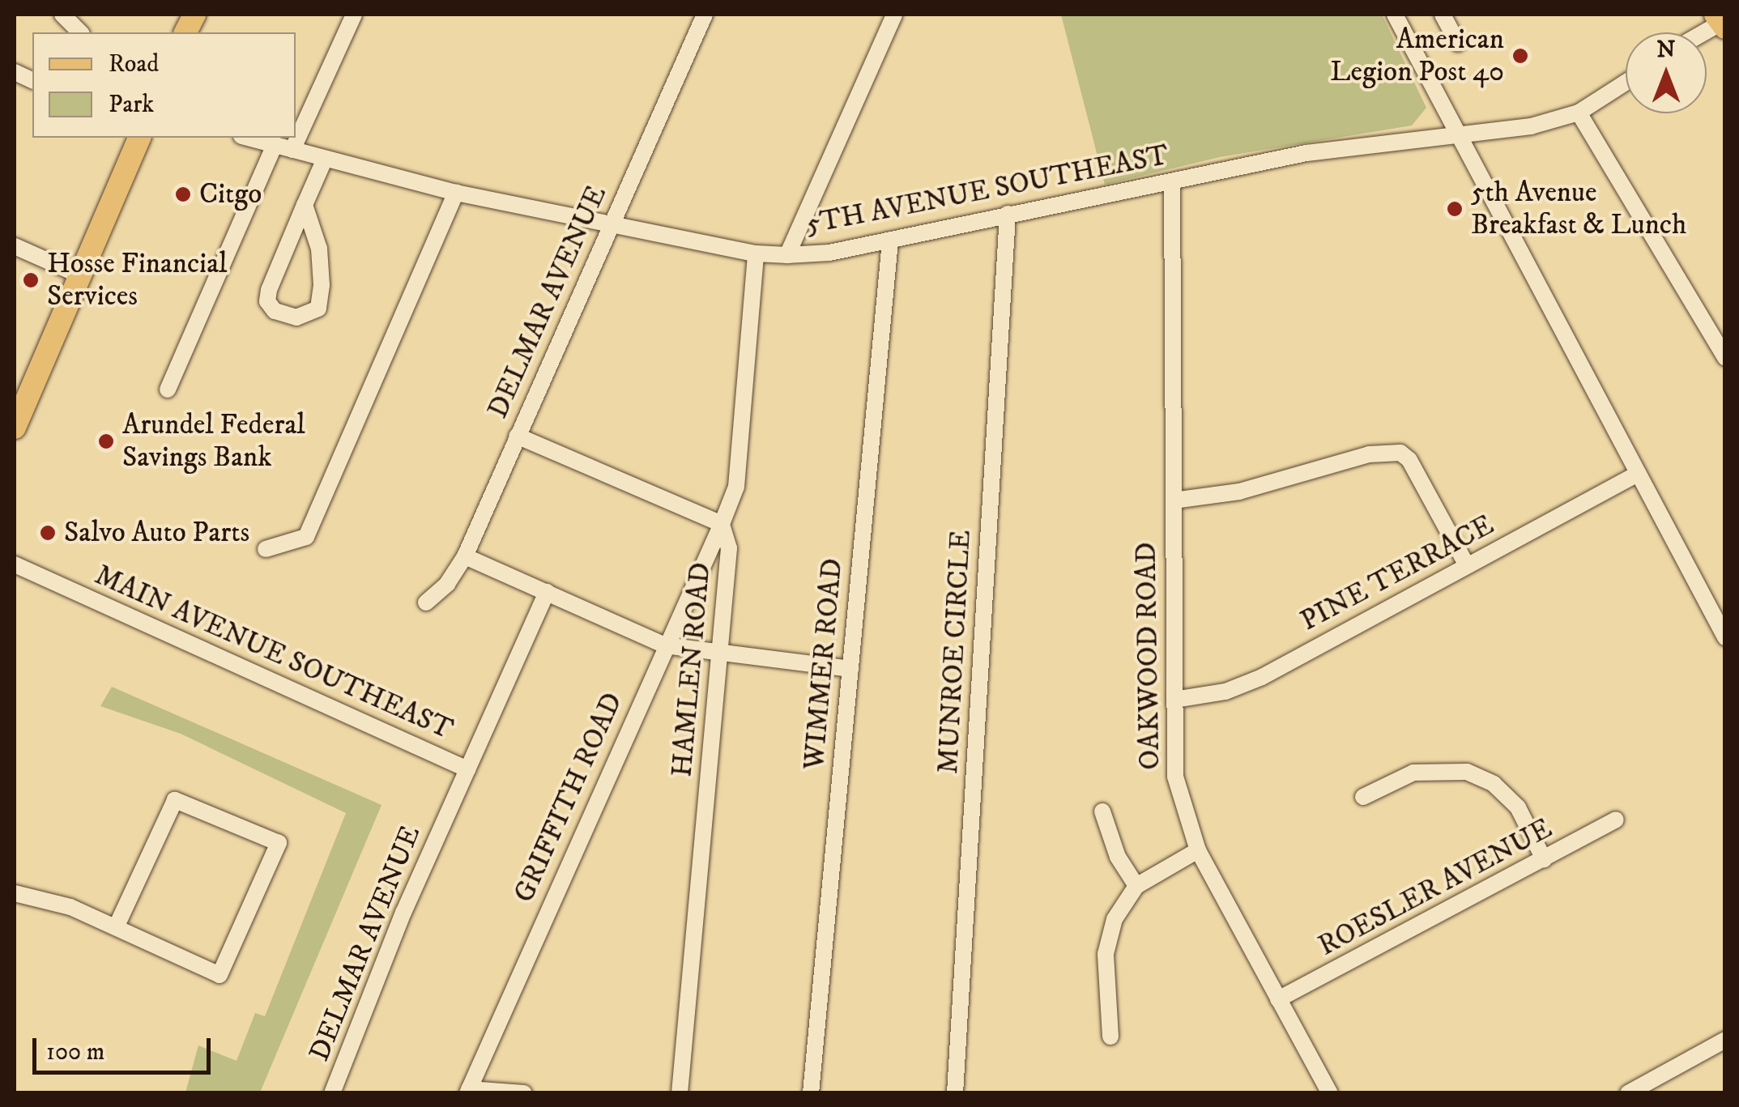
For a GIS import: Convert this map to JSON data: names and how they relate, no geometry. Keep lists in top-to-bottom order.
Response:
{
  "streets": {
    "street": [
      "5TH AVENUE SOUTHEAST",
      "DELMAR AVENUE",
      "PINE TERRACE",
      "MUNROE CIRCLE",
      "MAIN AVENUE SOUTHEAST",
      "OAKWOOD ROAD",
      "WIMMER ROAD",
      "HAMLEN ROAD",
      "GRIFFITH ROAD",
      "ROESLER AVENUE"
    ]
  },
  "crossings": [
    ["5TH AVENUE SOUTHEAST", "DELMAR AVENUE"],
    ["5TH AVENUE SOUTHEAST", "MUNROE CIRCLE"],
    ["5TH AVENUE SOUTHEAST", "OAKWOOD ROAD"],
    ["5TH AVENUE SOUTHEAST", "WIMMER ROAD"],
    ["5TH AVENUE SOUTHEAST", "HAMLEN ROAD"],
    ["DELMAR AVENUE", "MAIN AVENUE SOUTHEAST"],
    ["PINE TERRACE", "OAKWOOD ROAD"],
    ["OAKWOOD ROAD", "ROESLER AVENUE"],
    ["HAMLEN ROAD", "GRIFFITH ROAD"]
  ],
  "places": [
    "American Legion Post 40",
    "Citgo",
    "5th Avenue Breakfast & Lunch",
    "Hosse Financial Services",
    "Arundel Federal Savings Bank",
    "Salvo Auto Parts"
  ],
  "legend": ["Road", "Park"],
  "scale_bar": "100 m",
  "north": "top"
}
